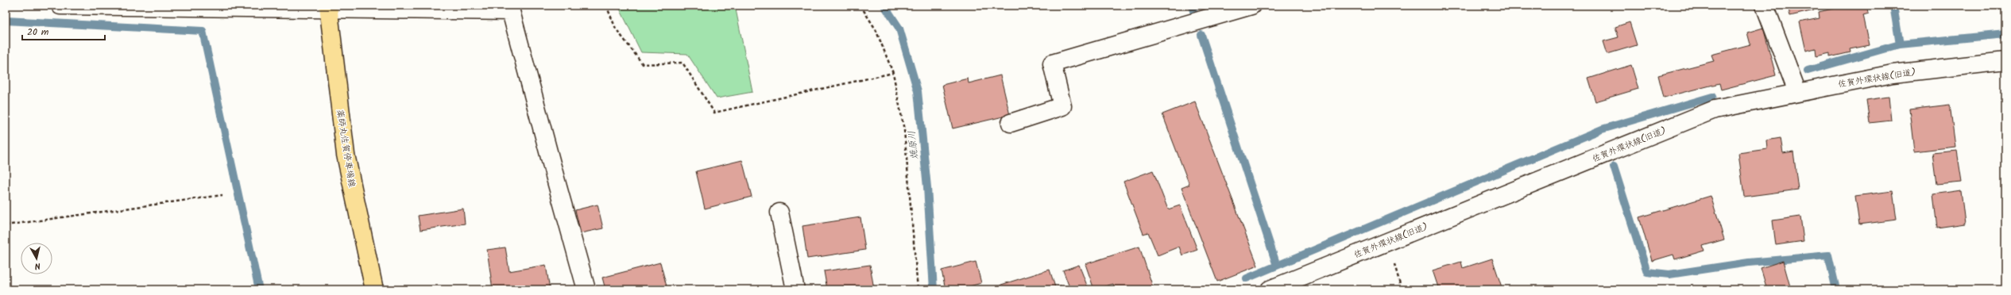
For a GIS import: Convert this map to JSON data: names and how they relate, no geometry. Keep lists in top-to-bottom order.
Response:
{
  "streets": {
    "main road": ["薬師丸佐賀停車場線"],
    "street": ["佐賀外環状線(旧道)"]
  },
  "water": ["焼原川"],
  "scale_bar": "20 m",
  "north": "bottom"
}
